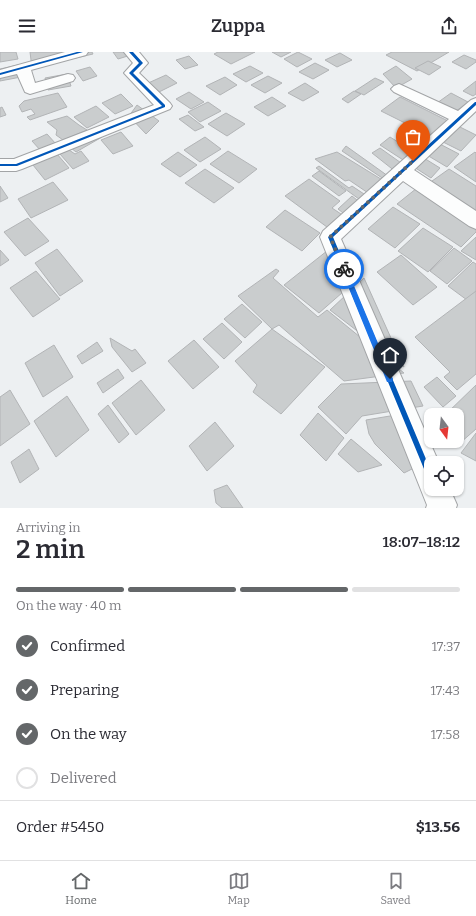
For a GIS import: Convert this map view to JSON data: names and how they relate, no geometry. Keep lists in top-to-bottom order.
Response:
{
  "north": "bottom",
  "page": {
    "header": "Zuppa",
    "heading": ["2 min", "Arriving in", "18:07–18:12"],
    "panel": ["Order #5450", "$13.56"],
    "bar": "On the way · 40 m",
    "list": [
      ["Confirmed", "17:37"],
      ["Preparing", "17:43"],
      ["On the way", "17:58"],
      "Delivered"
    ],
    "tabs": ["Home", "Map", "Saved"]
  }
}
